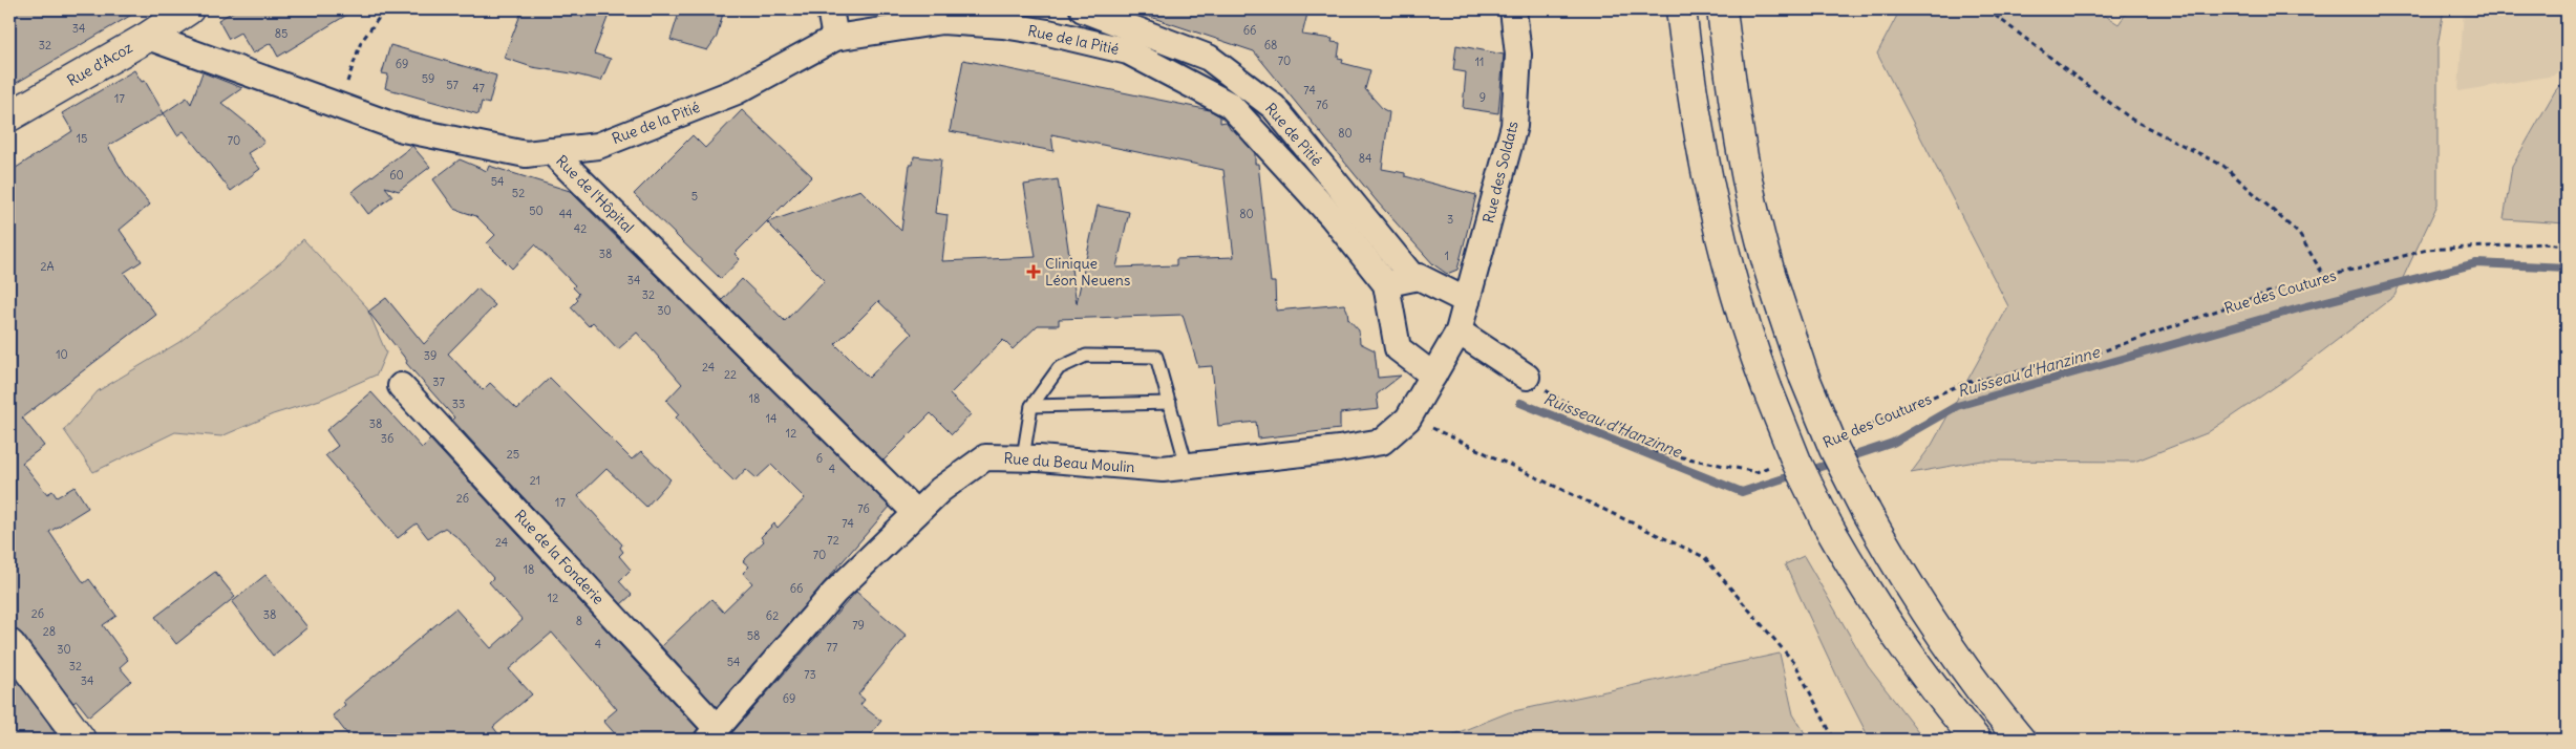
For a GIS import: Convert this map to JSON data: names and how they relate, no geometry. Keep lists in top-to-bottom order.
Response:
{
  "streets": {
    "main road": ["Rue d'Acoz"],
    "street": [
      "Rue de la Pitié",
      "Rue de Pitié",
      "Rue des Soldats",
      "Rue de l'Hôpital",
      "Rue du Beau Moulin",
      "Rue de la Fonderie"
    ],
    "path": ["Rue des Coutures"]
  },
  "crossings": [
    ["Rue de la Pitié", "Rue de l'Hôpital"],
    ["Rue de la Pitié", "Rue du Beau Moulin"],
    ["Rue d'Acoz", "Rue de l'Hôpital"],
    ["Rue des Soldats", "Rue du Beau Moulin"],
    ["Rue de l'Hôpital", "Rue du Beau Moulin"],
    ["Rue du Beau Moulin", "Rue de la Fonderie"]
  ],
  "water": ["Ruisseau d'Hanzinne"],
  "places": {
    "health": ["Clinique Léon Neuens"]
  },
  "house_numbers": [
    "34",
    "66",
    "85",
    "32",
    "68",
    "70",
    "11",
    "69",
    "59",
    "57",
    "47",
    "74",
    "9",
    "17",
    "76",
    "80",
    "15",
    "70",
    "84",
    "60",
    "54",
    "52",
    "5",
    "50",
    "44",
    "80",
    "3",
    "42",
    "38",
    "1",
    "2A",
    "34",
    "32",
    "30",
    "10",
    "39",
    "24",
    "22",
    "37",
    "18",
    "33",
    "14",
    "38",
    "12",
    "36",
    "25",
    "6",
    "4",
    "21",
    "26",
    "17",
    "76",
    "74",
    "72",
    "24",
    "70",
    "18",
    "66",
    "12",
    "26",
    "38",
    "62",
    "8",
    "79",
    "28",
    "58",
    "4",
    "77",
    "30",
    "54",
    "32",
    "73",
    "34",
    "69"
  ]
}
